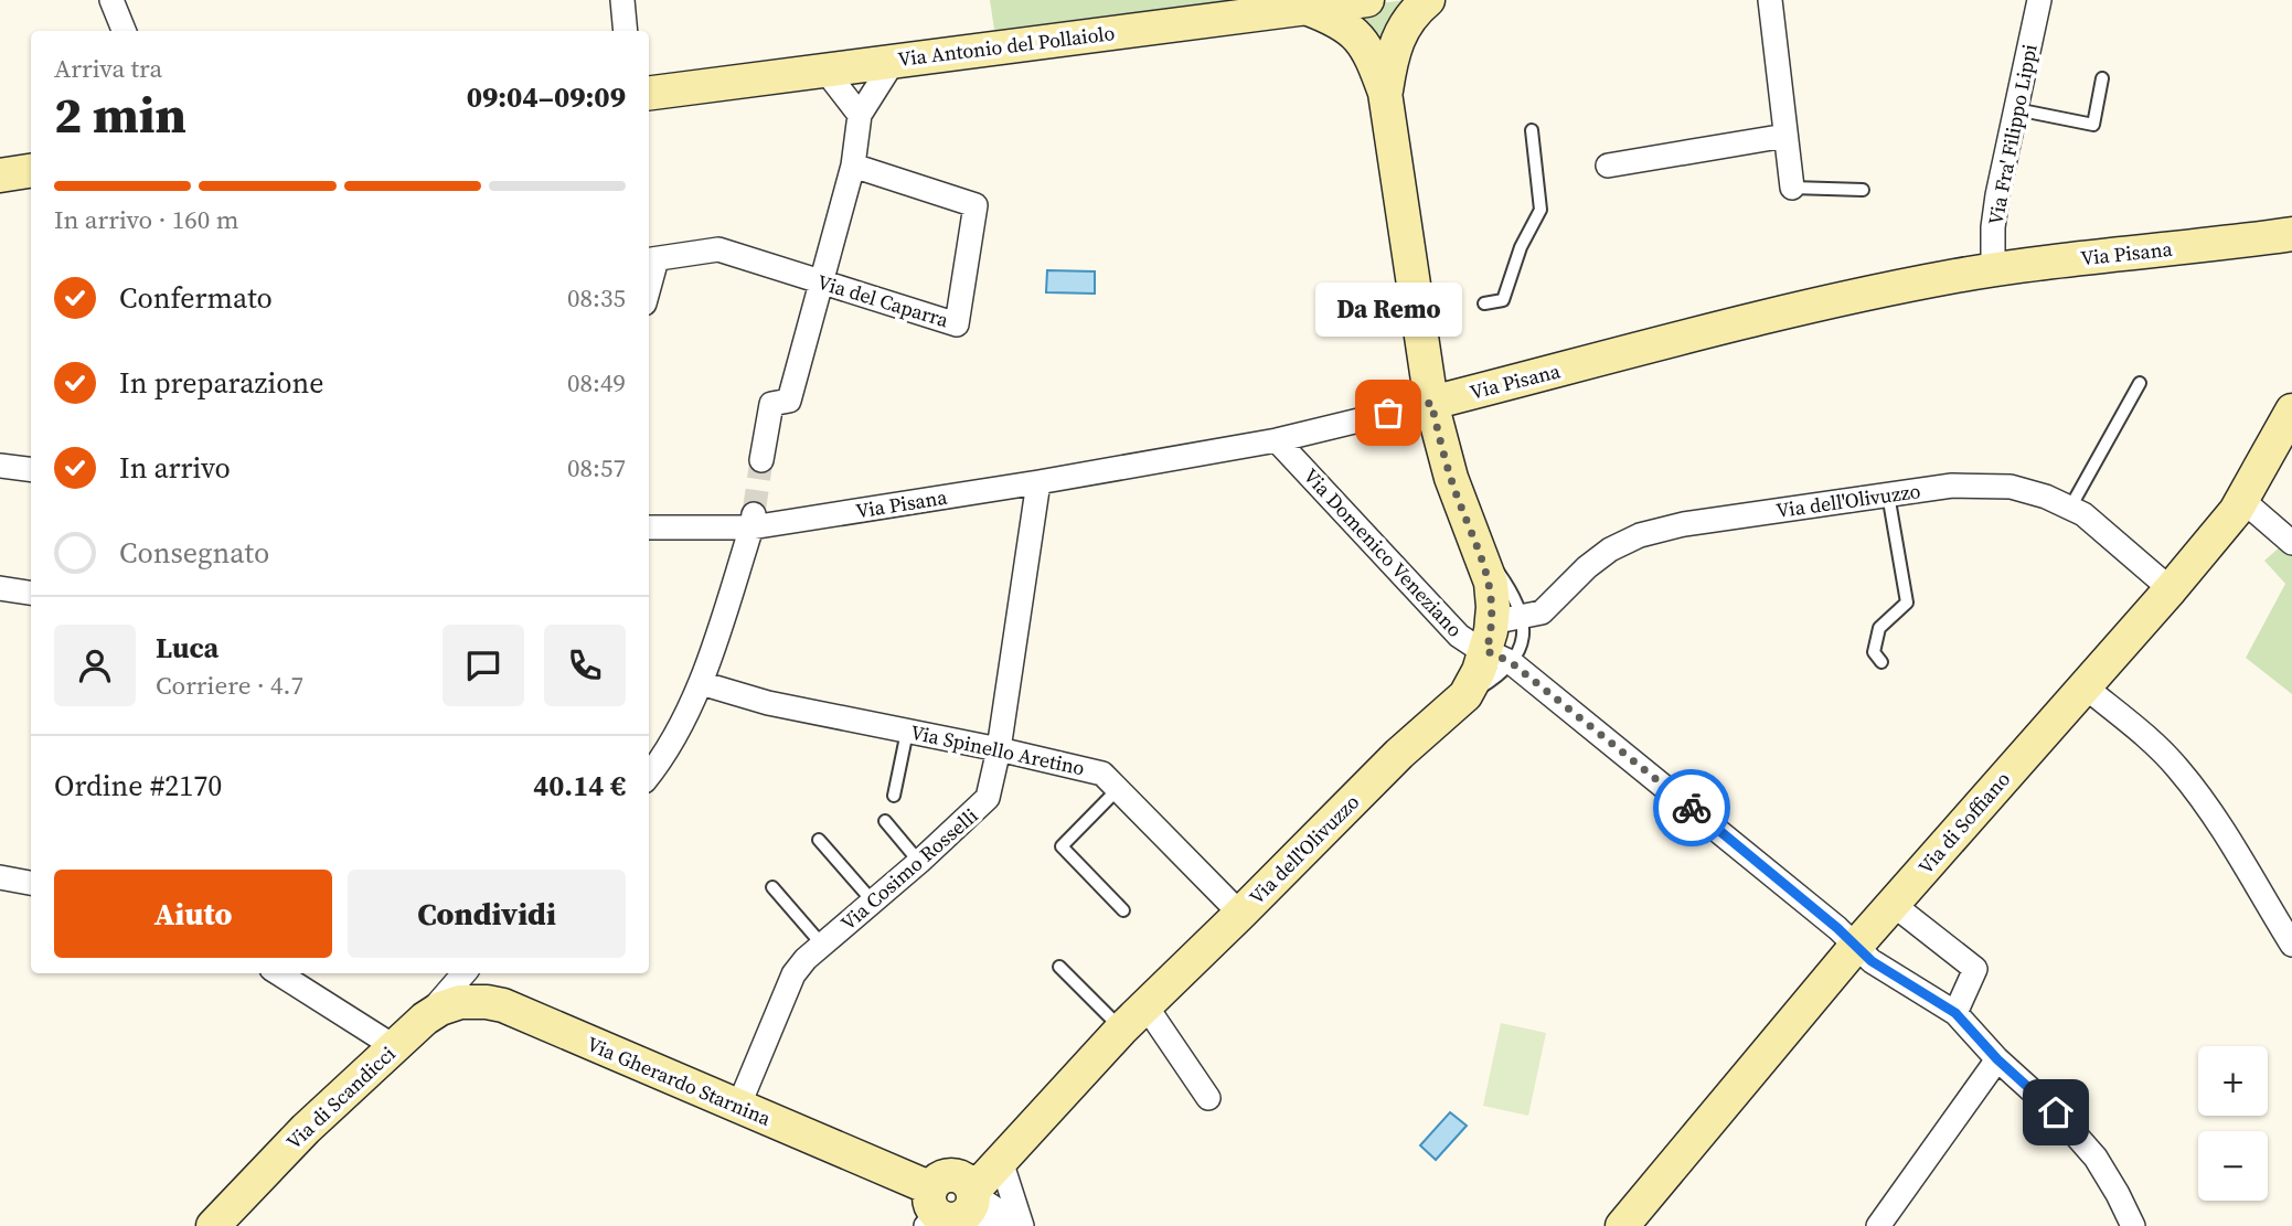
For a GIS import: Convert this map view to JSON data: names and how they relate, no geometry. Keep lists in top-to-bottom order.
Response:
{
  "streets": {
    "street": [
      "Via Antonio del Pollaiolo",
      "Via Fra' Filippo Lippi",
      "Via Pisana",
      "Via del Caparra",
      "Via dell'Olivuzzo",
      "Via Domenico Veneziano",
      "Via Spinello Aretino",
      "Via di Soffiano",
      "Via Cosimo Rosselli",
      "Via Gherardo Starnina",
      "Via di Scandicci"
    ]
  },
  "crossings": [
    ["Via Fra' Filippo Lippi", "Via Pisana"],
    ["Via Pisana", "Via Domenico Veneziano"],
    ["Via Pisana", "Via Cosimo Rosselli"],
    ["Via dell'Olivuzzo", "Via Domenico Veneziano"],
    ["Via dell'Olivuzzo", "Via Spinello Aretino"],
    ["Via dell'Olivuzzo", "Via di Soffiano"],
    ["Via dell'Olivuzzo", "Via Gherardo Starnina"],
    ["Via Domenico Veneziano", "Via di Soffiano"],
    ["Via Spinello Aretino", "Via Cosimo Rosselli"],
    ["Via Cosimo Rosselli", "Via Gherardo Starnina"],
    ["Via Gherardo Starnina", "Via di Scandicci"]
  ],
  "places": ["Da Remo"],
  "page": {
    "heading": ["2 min", "Arriva tra", "09:04–09:09"],
    "panel": [
      "Luca",
      "Corriere · 4.7",
      "Ordine #2170",
      "40.14 €"
    ],
    "bar": "In arrivo · 160 m",
    "list": [
      ["Confermato", "08:35"],
      ["In preparazione", "08:49"],
      ["In arrivo", "08:57"],
      "Consegnato"
    ],
    "bubble": "Da Remo",
    "buttons": ["Aiuto", "Condividi"],
    "map_buttons": ["+", "−"]
  }
}
